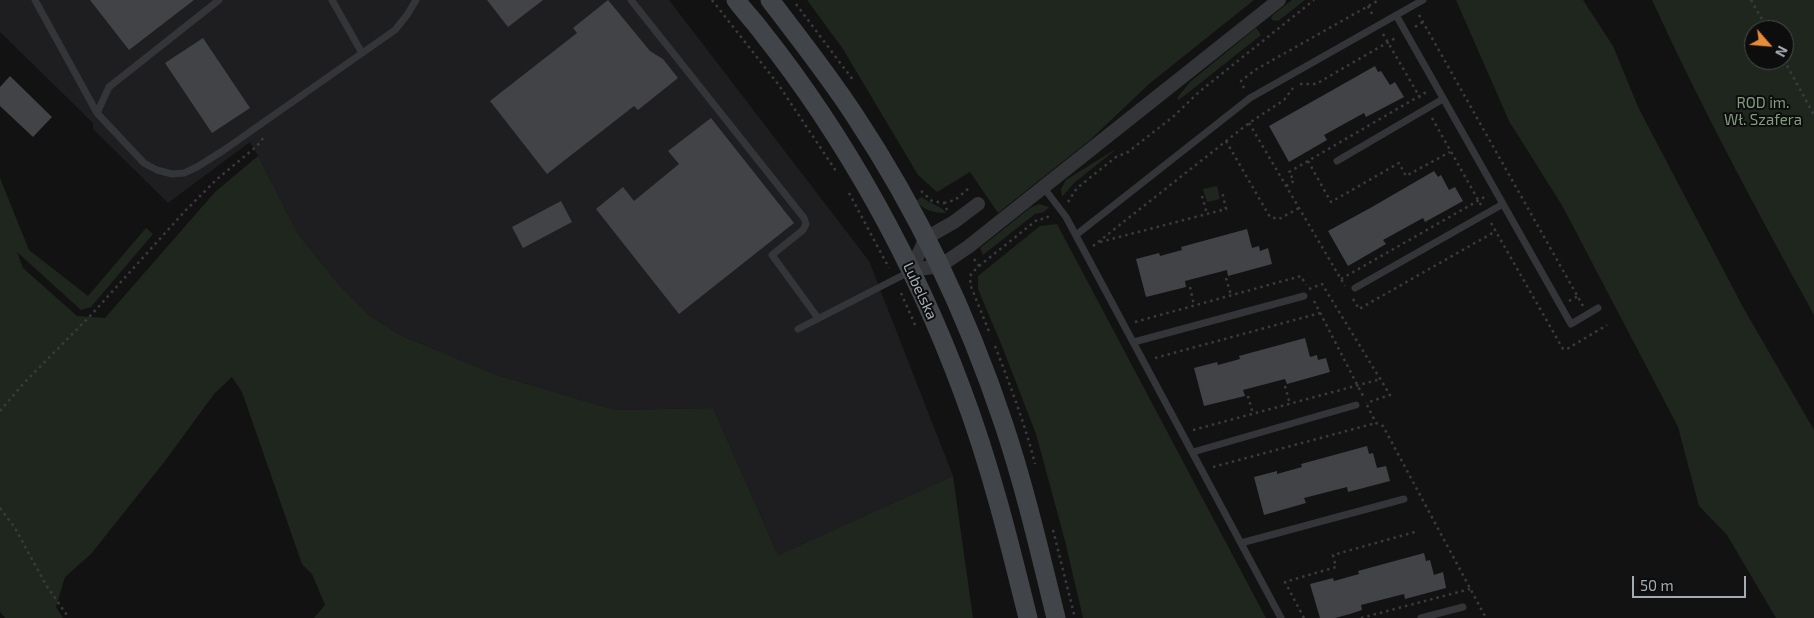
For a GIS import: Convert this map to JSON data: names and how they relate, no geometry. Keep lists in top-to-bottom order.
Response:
{
  "streets": {
    "main road": ["Lubelska"]
  },
  "parks": ["ROD im. Wł. Szafera"],
  "scale_bar": "50 m",
  "north": "bottom right"
}
